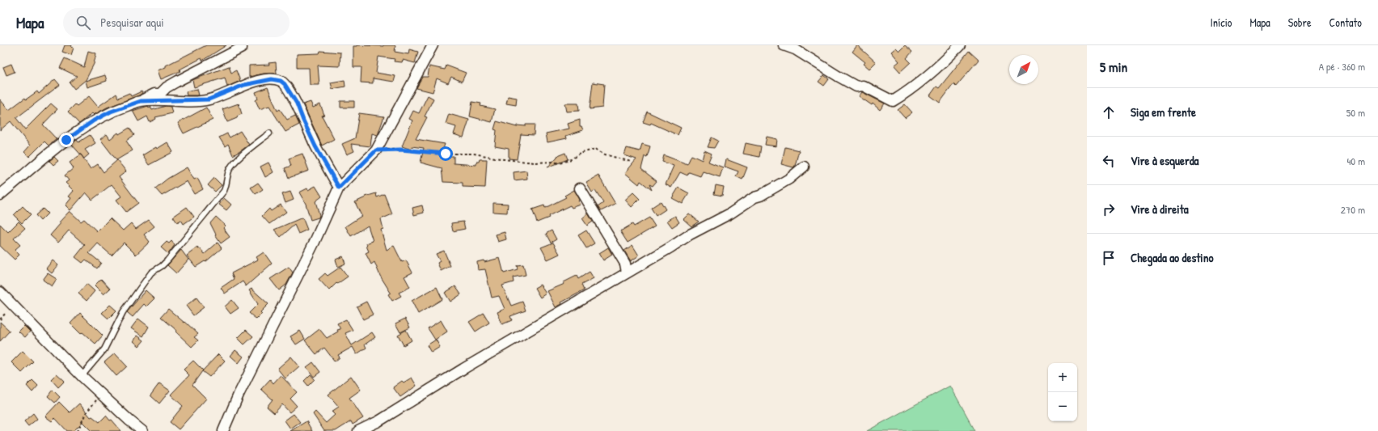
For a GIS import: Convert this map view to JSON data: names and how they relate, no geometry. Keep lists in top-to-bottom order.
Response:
{
  "north": "top right",
  "page": {
    "header": "Mapa",
    "search": "Pesquisar aqui",
    "nav": [
      "Início",
      "Mapa",
      "Sobre",
      "Contato"
    ],
    "heading": ["5 min", "A pé · 360 m"],
    "list": [
      ["Siga em frente", "50 m"],
      ["Vire à esquerda", "40 m"],
      ["Vire à direita", "270 m"],
      "Chegada ao destino"
    ],
    "map_buttons": ["+", "−"]
  }
}
